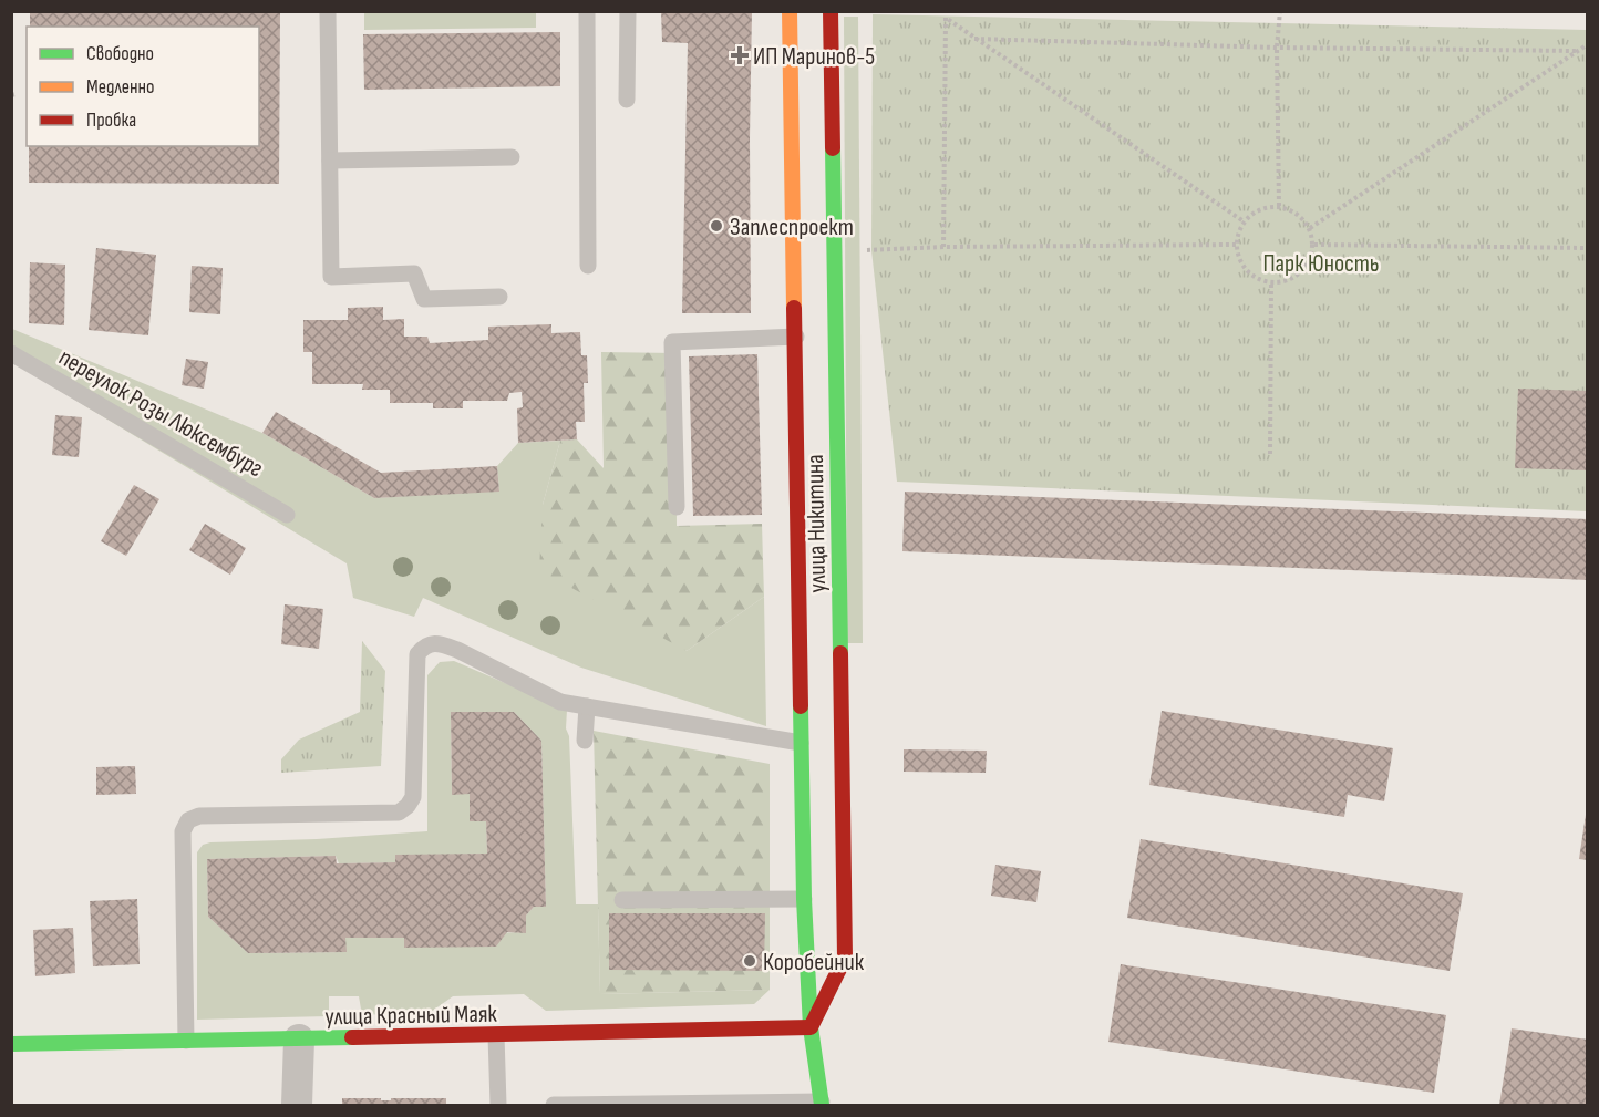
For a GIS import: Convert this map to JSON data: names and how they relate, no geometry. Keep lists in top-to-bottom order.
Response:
{
  "streets": {
    "main road": ["улица Никитина", "улица Красный Маяк"],
    "lane": ["переулок Розы Люксембург"]
  },
  "crossings": [
    ["улица Никитина", "улица Красный Маяк"]
  ],
  "parks": ["Парк Юность"],
  "places": {
    "health": ["ИП Маринов-5"],
    "other": ["Заплеспроект", "Коробейник"]
  },
  "legend": ["Свободно", "Медленно", "Пробка"]
}
